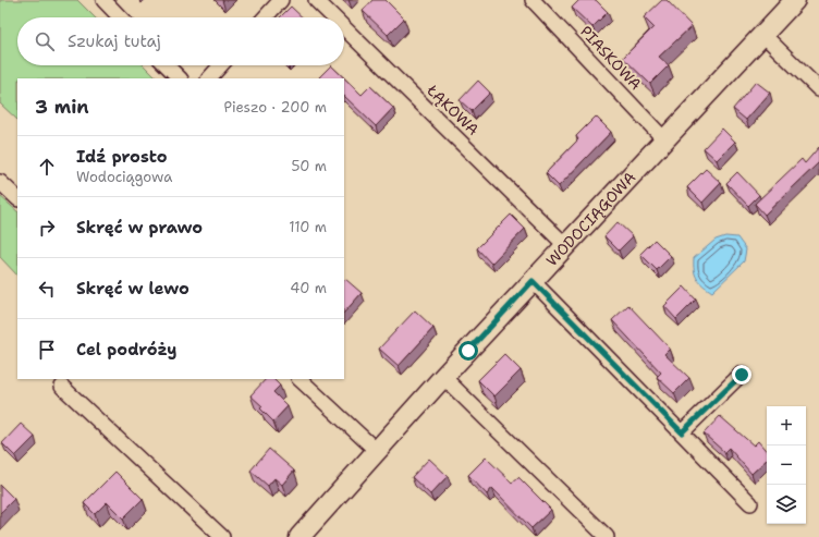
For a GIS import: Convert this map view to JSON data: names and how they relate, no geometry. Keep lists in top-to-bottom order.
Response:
{
  "streets": {
    "street": ["PIASKOWA", "ŁĄKOWA", "WODOCIĄGOWA"]
  },
  "crossings": [
    ["PIASKOWA", "WODOCIĄGOWA"],
    ["ŁĄKOWA", "WODOCIĄGOWA"]
  ],
  "page": {
    "search": "Szukaj tutaj",
    "heading": ["3 min", "Pieszo · 200 m"],
    "list": [
      ["Idź prosto", "Wodociągowa", "50 m"],
      ["Skręć w prawo", "110 m"],
      ["Skręć w lewo", "40 m"],
      "Cel podróży"
    ],
    "map_buttons": ["+", "−"]
  }
}
